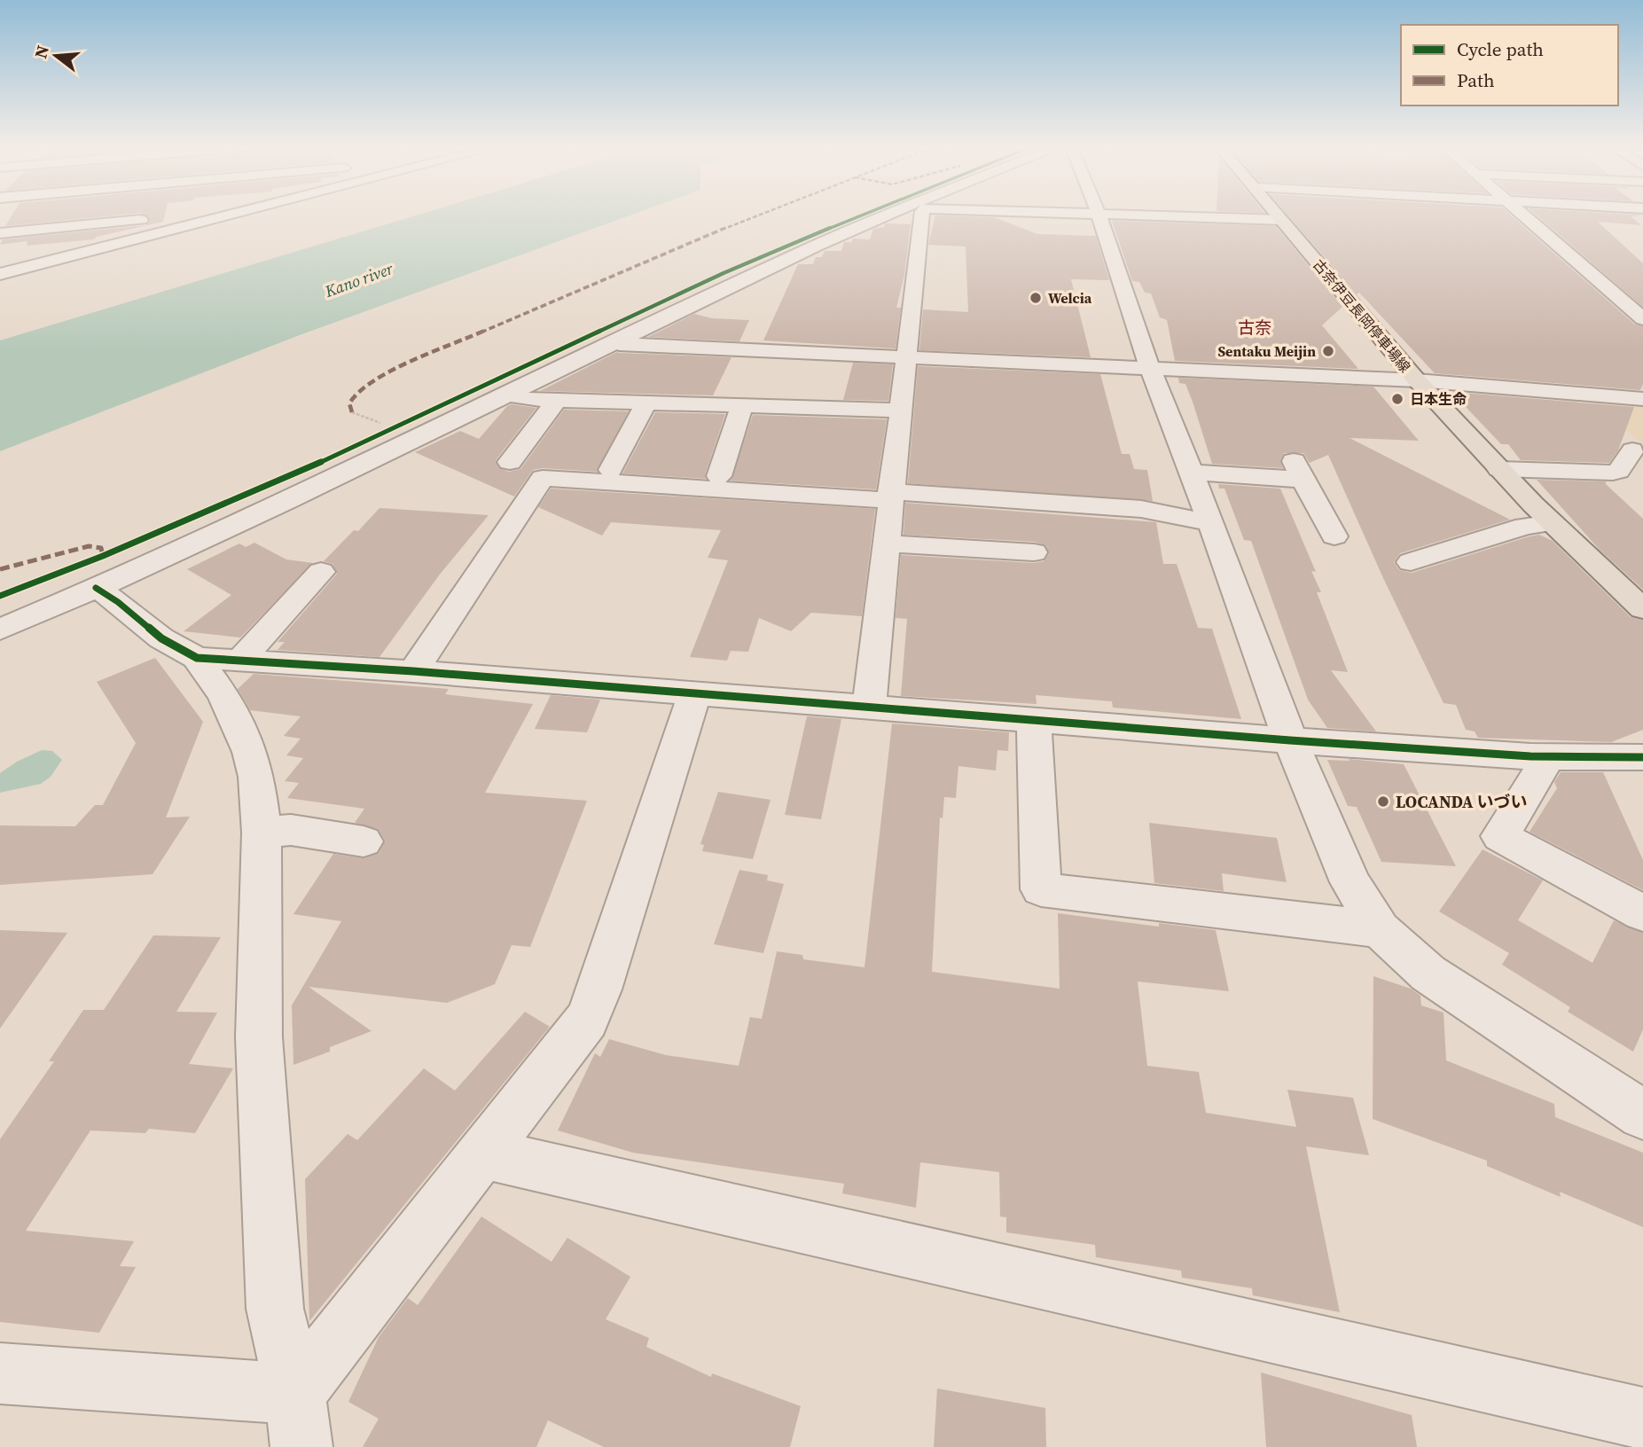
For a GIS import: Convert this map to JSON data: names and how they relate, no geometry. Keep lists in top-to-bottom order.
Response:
{
  "streets": {
    "main road": ["古奈伊豆長岡停車場線"]
  },
  "districts": ["古奈"],
  "water": ["Kano river"],
  "places": [
    "Welcia",
    "Sentaku Meijin",
    "日本生命",
    "LOCANDA いづい"
  ],
  "legend": ["Cycle path", "Path"],
  "north": "left"
}
